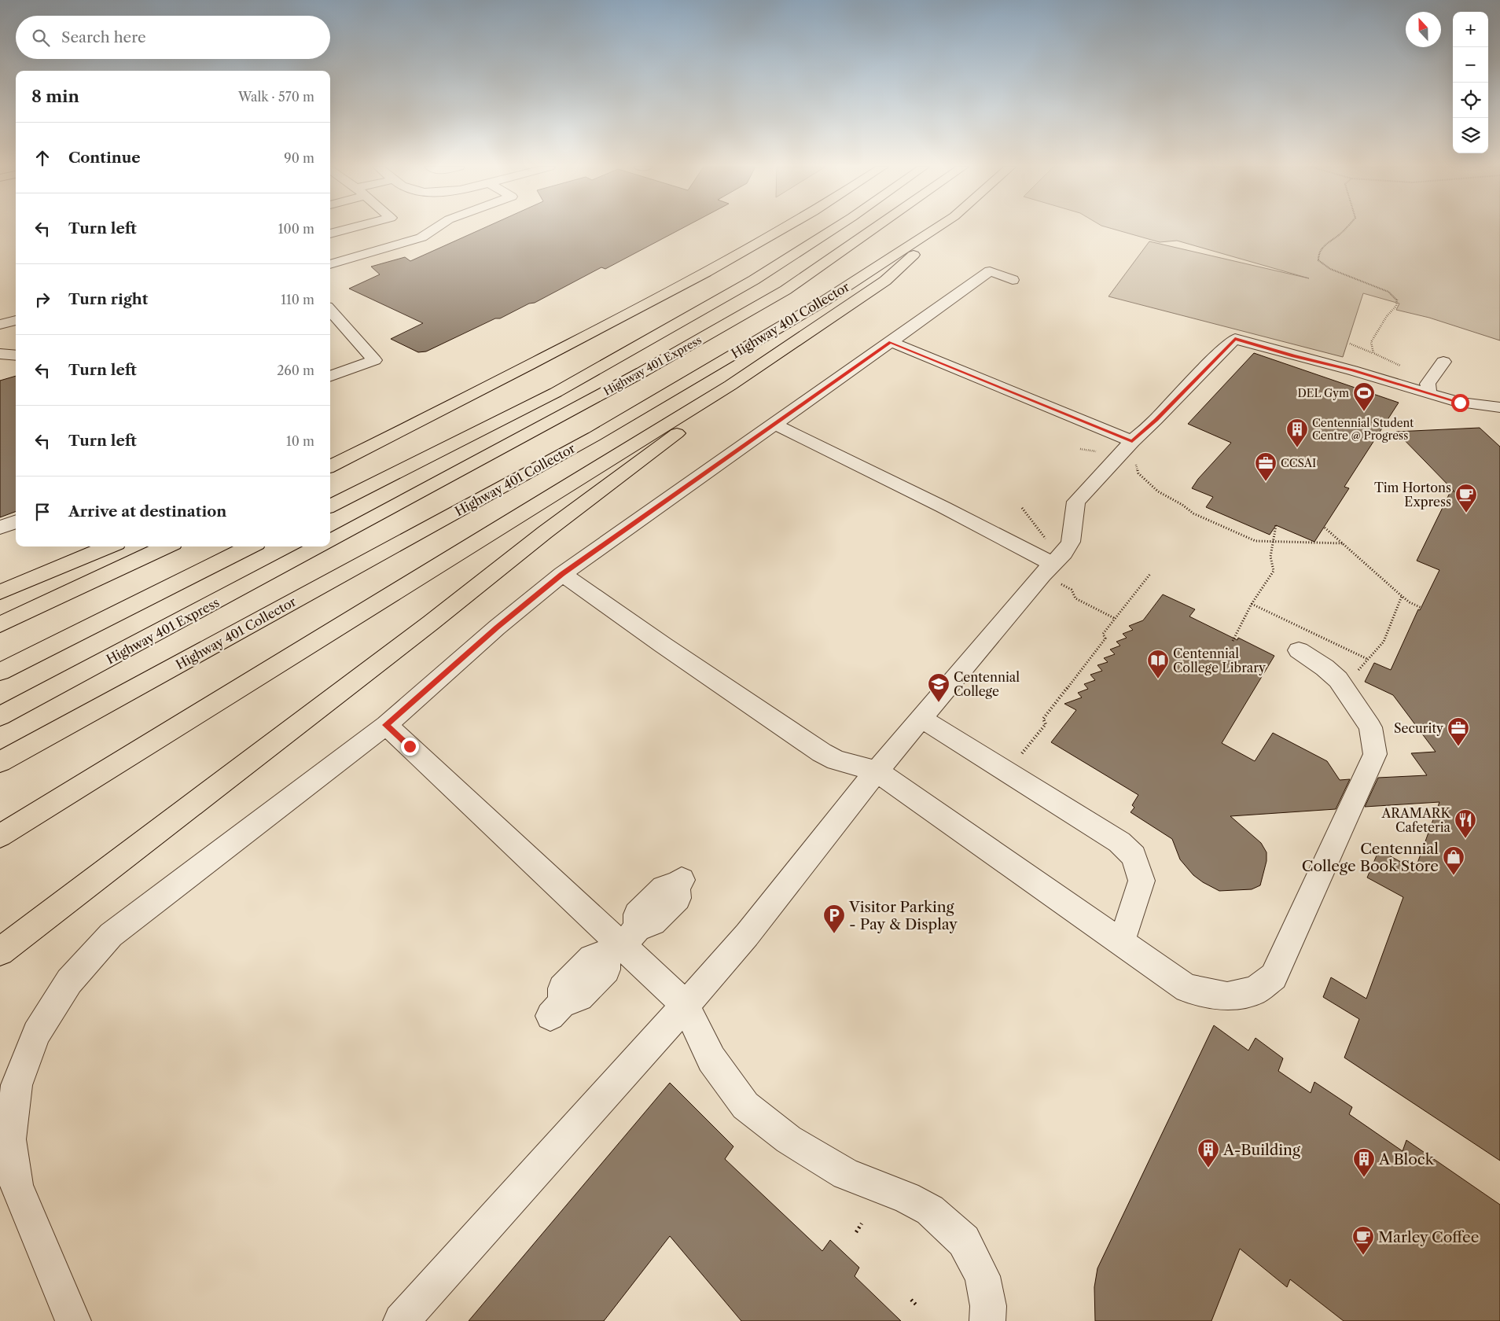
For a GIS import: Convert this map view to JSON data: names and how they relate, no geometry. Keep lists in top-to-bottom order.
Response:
{
  "streets": {
    "main road": ["Highway 401 Collector", "Highway 401 Express"]
  },
  "places": {
    "sports": ["DEL Gym"],
    "building": ["Centennial Student Centre @ Progress", "A-Building", "A Block"],
    "office": ["CCSAI", "Security"],
    "cafe": ["Tim Hortons Express", "Marley Coffee"],
    "library": ["Centennial College Library"],
    "school or university": ["Centennial College"],
    "restaurant": ["ARAMARK Cafeteria"],
    "shop": ["Centennial College Book Store"],
    "parking": ["Visitor Parking - Pay & Display"]
  },
  "north": "top",
  "page": {
    "map_buttons": ["+", "−"],
    "search": "Search here",
    "heading": ["8 min", "Walk · 570 m"],
    "list": [
      ["Continue", "90 m"],
      ["Turn left", "100 m"],
      ["Turn right", "110 m"],
      ["Turn left", "260 m"],
      ["Turn left", "10 m"],
      "Arrive at destination"
    ]
  }
}
